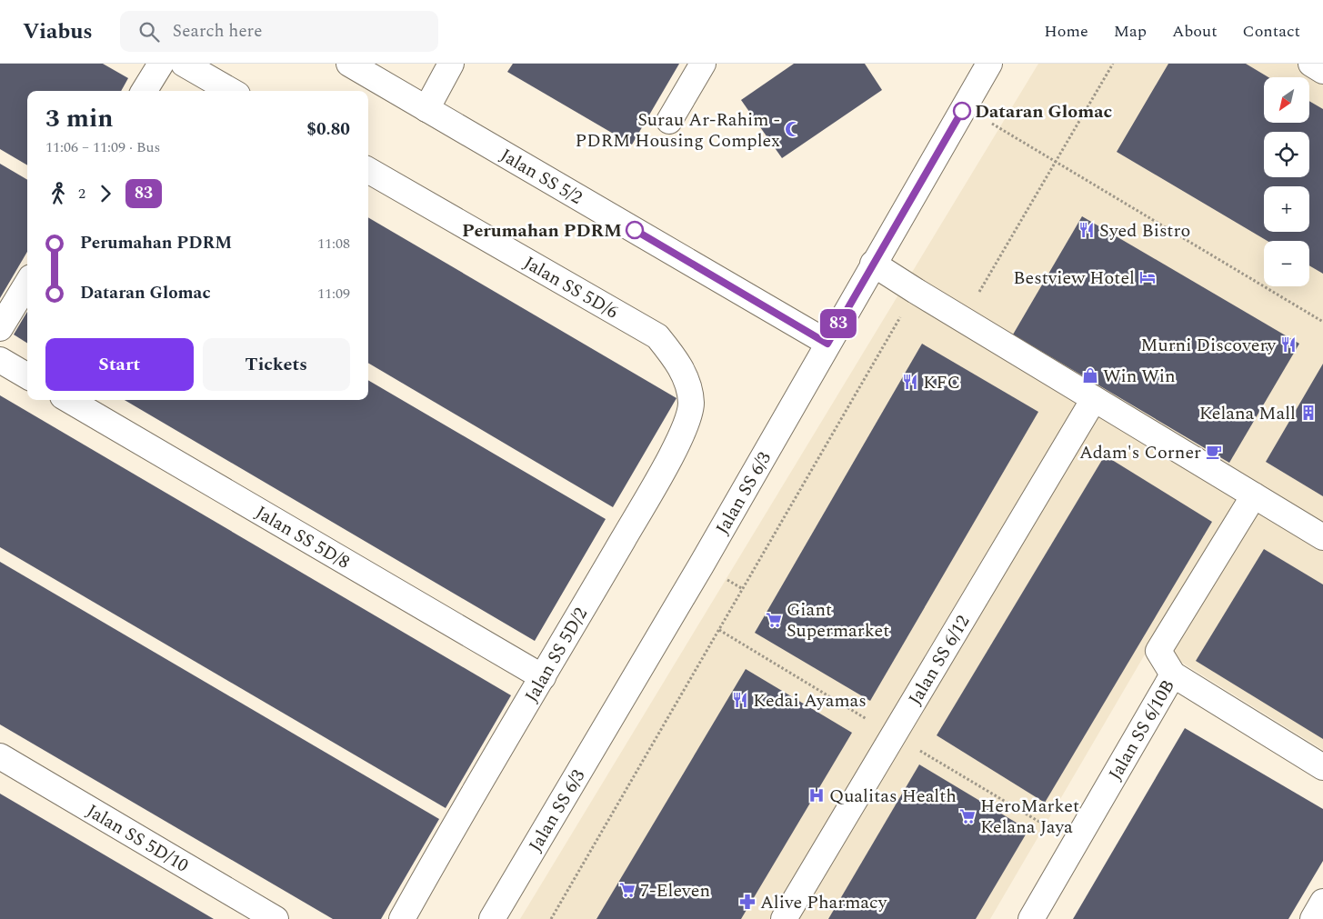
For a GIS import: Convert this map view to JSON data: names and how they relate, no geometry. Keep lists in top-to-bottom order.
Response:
{
  "streets": {
    "street": [
      "Jalan SS 5/2",
      "Jalan SS 5D/6",
      "Jalan SS 6/3",
      "Jalan SS 5D/8",
      "Jalan SS 5D/2",
      "Jalan SS 6/12",
      "Jalan SS 6/10B",
      "Jalan SS 5D/10"
    ]
  },
  "crossings": [
    ["Jalan SS 5/2", "Jalan SS 6/3"],
    ["Jalan SS 5D/6", "Jalan SS 5D/2"],
    ["Jalan SS 5D/8", "Jalan SS 5D/2"]
  ],
  "places": {
    "other": ["Dataran Glomac", "Perumahan PDRM"],
    "mosque": ["Surau Ar-Rahim - PDRM Housing Complex"],
    "restaurant": [
      "Syed Bistro",
      "Murni Discovery",
      "KFC",
      "Kedai Ayamas"
    ],
    "hotel": ["Bestview Hotel"],
    "shop": ["Win Win"],
    "building": ["Kelana Mall"],
    "cafe": ["Adam's Corner"],
    "supermarket": ["Giant Supermarket", "HeroMarket Kelana Jaya", "7-Eleven"],
    "hospital": ["Qualitas Health"],
    "pharmacy": ["Alive Pharmacy"]
  },
  "lines": ["bus line 83"],
  "north": "bottom left",
  "page": {
    "header": "Viabus",
    "search": "Search here",
    "nav": [
      "Home",
      "Map",
      "About",
      "Contact"
    ],
    "on_map": "83",
    "map_buttons": ["+", "−"],
    "heading": ["3 min", "11:06 – 11:09 · Bus", "$0.80"],
    "legs": ["2", "83"],
    "list": [
      {
        "name": "Perumahan PDRM",
        "value": "11:08"
      },
      {
        "name": "Dataran Glomac",
        "value": "11:09"
      }
    ],
    "buttons": ["Start", "Tickets"]
  }
}
